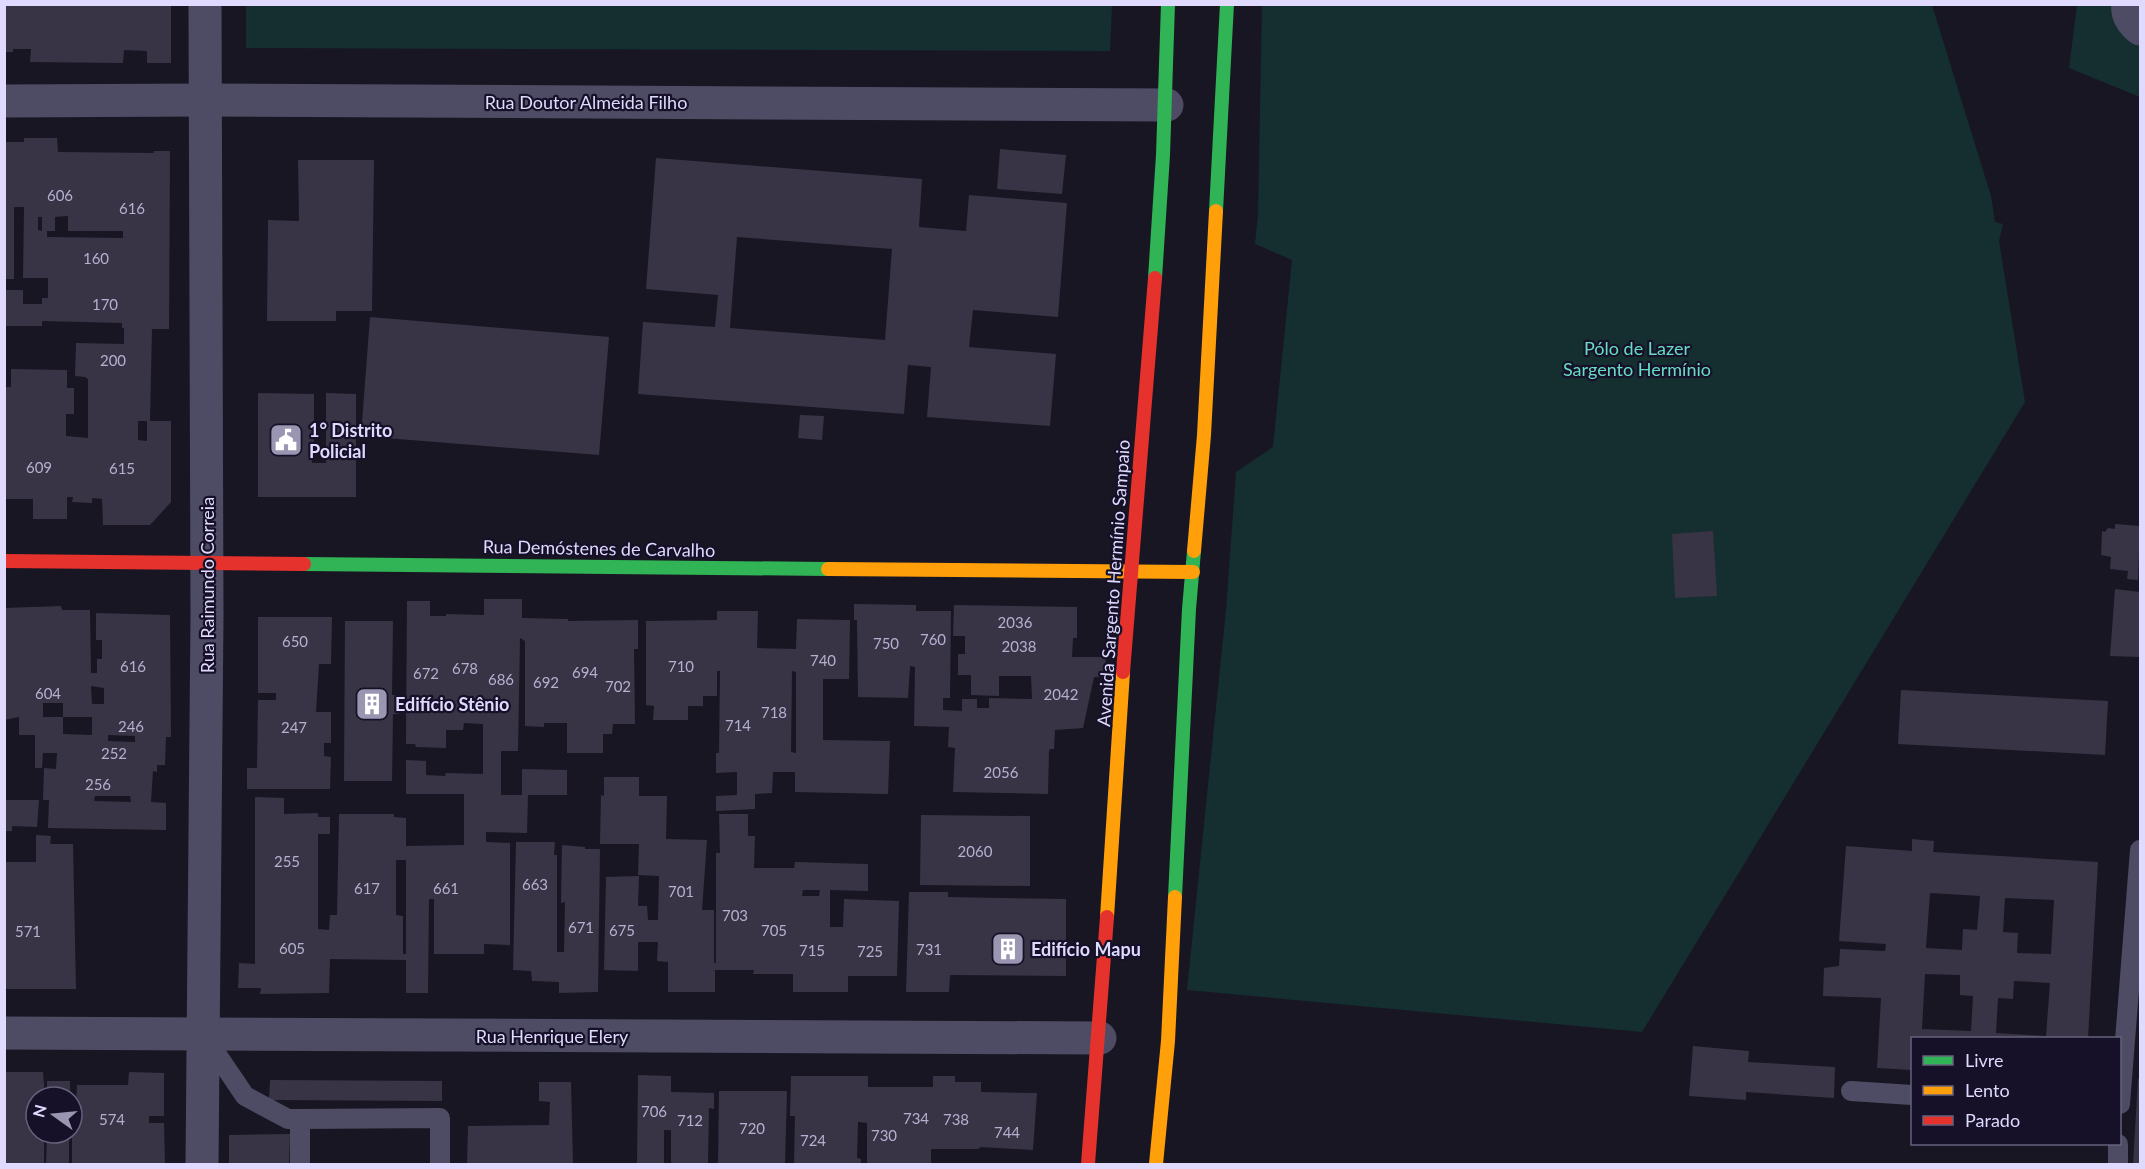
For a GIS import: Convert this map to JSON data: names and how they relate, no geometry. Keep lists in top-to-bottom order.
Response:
{
  "streets": {
    "main road": ["Rua Demóstenes de Carvalho", "Avenida Sargento Hermínio Sampaio"],
    "street": ["Rua Doutor Almeida Filho", "Rua Raimundo Correia", "Rua Henrique Elery"]
  },
  "crossings": [
    ["Rua Doutor Almeida Filho", "Avenida Sargento Hermínio Sampaio"],
    ["Rua Doutor Almeida Filho", "Rua Raimundo Correia"],
    ["Rua Demóstenes de Carvalho", "Avenida Sargento Hermínio Sampaio"],
    ["Rua Demóstenes de Carvalho", "Rua Raimundo Correia"],
    ["Avenida Sargento Hermínio Sampaio", "Rua Henrique Elery"],
    ["Rua Raimundo Correia", "Rua Henrique Elery"]
  ],
  "parks": ["Pólo de Lazer Sargento Hermínio"],
  "places": {
    "public building": ["1° Distrito Policial"],
    "building": ["Edifício Stênio", "Edifício Mapu"]
  },
  "house_numbers": [
    "606",
    "616",
    "160",
    "170",
    "200",
    "609",
    "615",
    "2036",
    "760",
    "650",
    "750",
    "2038",
    "740",
    "616",
    "710",
    "678",
    "694",
    "672",
    "686",
    "692",
    "702",
    "604",
    "2042",
    "718",
    "714",
    "246",
    "247",
    "252",
    "2056",
    "256",
    "2060",
    "255",
    "663",
    "617",
    "661",
    "701",
    "703",
    "671",
    "675",
    "705",
    "571",
    "605",
    "731",
    "715",
    "725",
    "706",
    "734",
    "574",
    "738",
    "712",
    "720",
    "744",
    "730",
    "724"
  ],
  "legend": ["Livre", "Lento", "Parado"],
  "north": "left"
}
